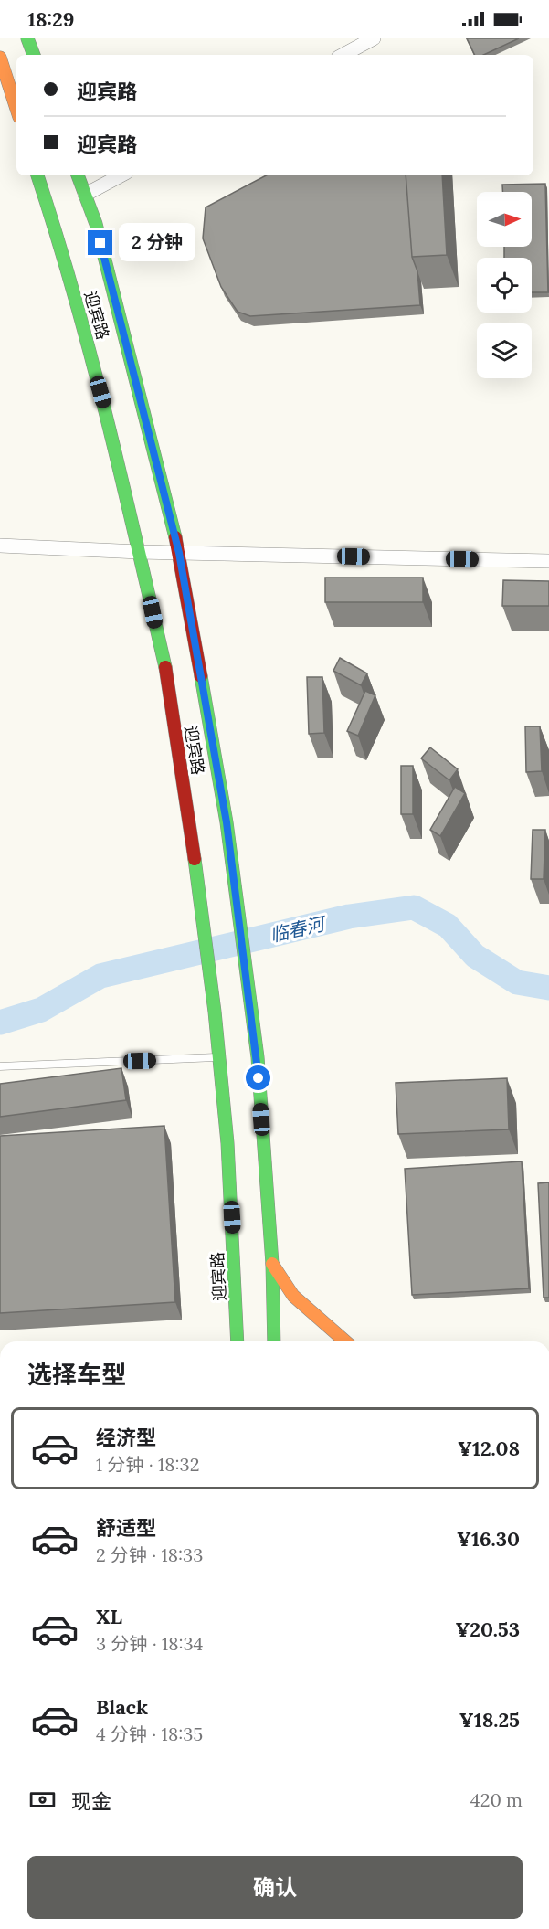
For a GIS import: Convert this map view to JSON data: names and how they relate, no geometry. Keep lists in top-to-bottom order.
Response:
{
  "streets": {
    "main road": ["迎宾路"]
  },
  "water": ["临春河"],
  "north": "right",
  "page": {
    "status": "18:29",
    "banner": ["迎宾路", "迎宾路"],
    "bubble": "2 分钟",
    "heading": "选择车型",
    "list": [
      {
        "name": "经济型",
        "note": "1 分钟 · 18:32",
        "value": "¥12.08"
      },
      {
        "name": "舒适型",
        "note": "2 分钟 · 18:33",
        "value": "¥16.30"
      },
      {
        "name": "XL",
        "note": "3 分钟 · 18:34",
        "value": "¥20.53"
      },
      {
        "name": "Black",
        "note": "4 分钟 · 18:35",
        "value": "¥18.25"
      }
    ],
    "pay": ["现金", "420 m"],
    "buttons": "确认"
  }
}
